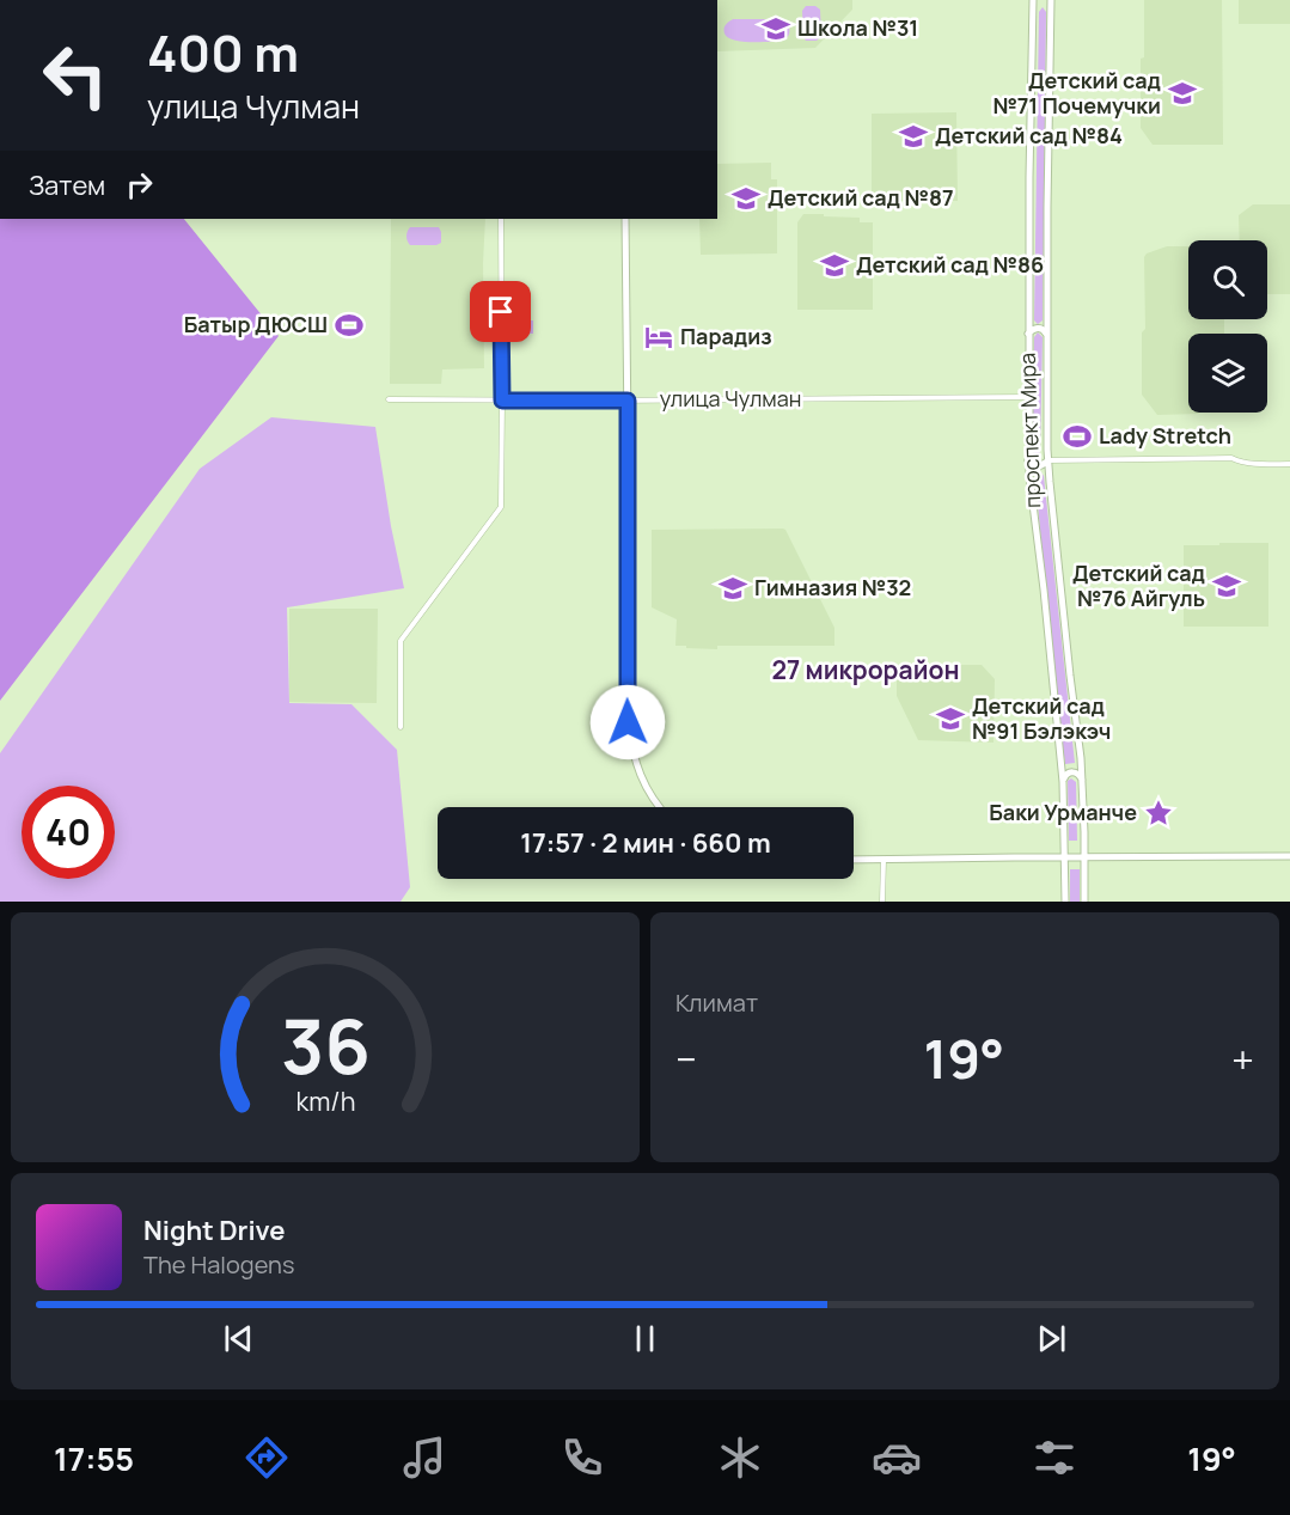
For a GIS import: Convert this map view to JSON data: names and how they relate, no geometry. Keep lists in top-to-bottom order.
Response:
{
  "streets": {
    "main road": ["проспект Мира"],
    "street": ["улица Чулман"]
  },
  "crossings": [
    ["улица Чулман", "проспект Мира"]
  ],
  "districts": ["27 микрорайон"],
  "places": {
    "school or university": [
      "Школа №31",
      "Детский сад №71 Почемучки",
      "Детский сад №84",
      "Детский сад №87",
      "Детский сад №86",
      "Детский сад №76 Айгуль",
      "Гимназия №32",
      "Детский сад №91 Бэлэкэч"
    ],
    "sports": ["Батыр ДЮСШ", "Lady Stretch"],
    "hotel": ["Парадиз"],
    "place": ["Баки Урманче"]
  },
  "page": {
    "turn": ["400 m", "улица Чулман"],
    "then": "Затем",
    "limit": "40",
    "trip": "17:57 · 2 мин · 660 m",
    "tile": "Климат",
    "heat": ["−", "19°", "+"],
    "song": ["Night Drive", "The Halogens"],
    "tabs": ["17:55", "19°"],
    "gauge": ["36", "km/h"]
  }
}
